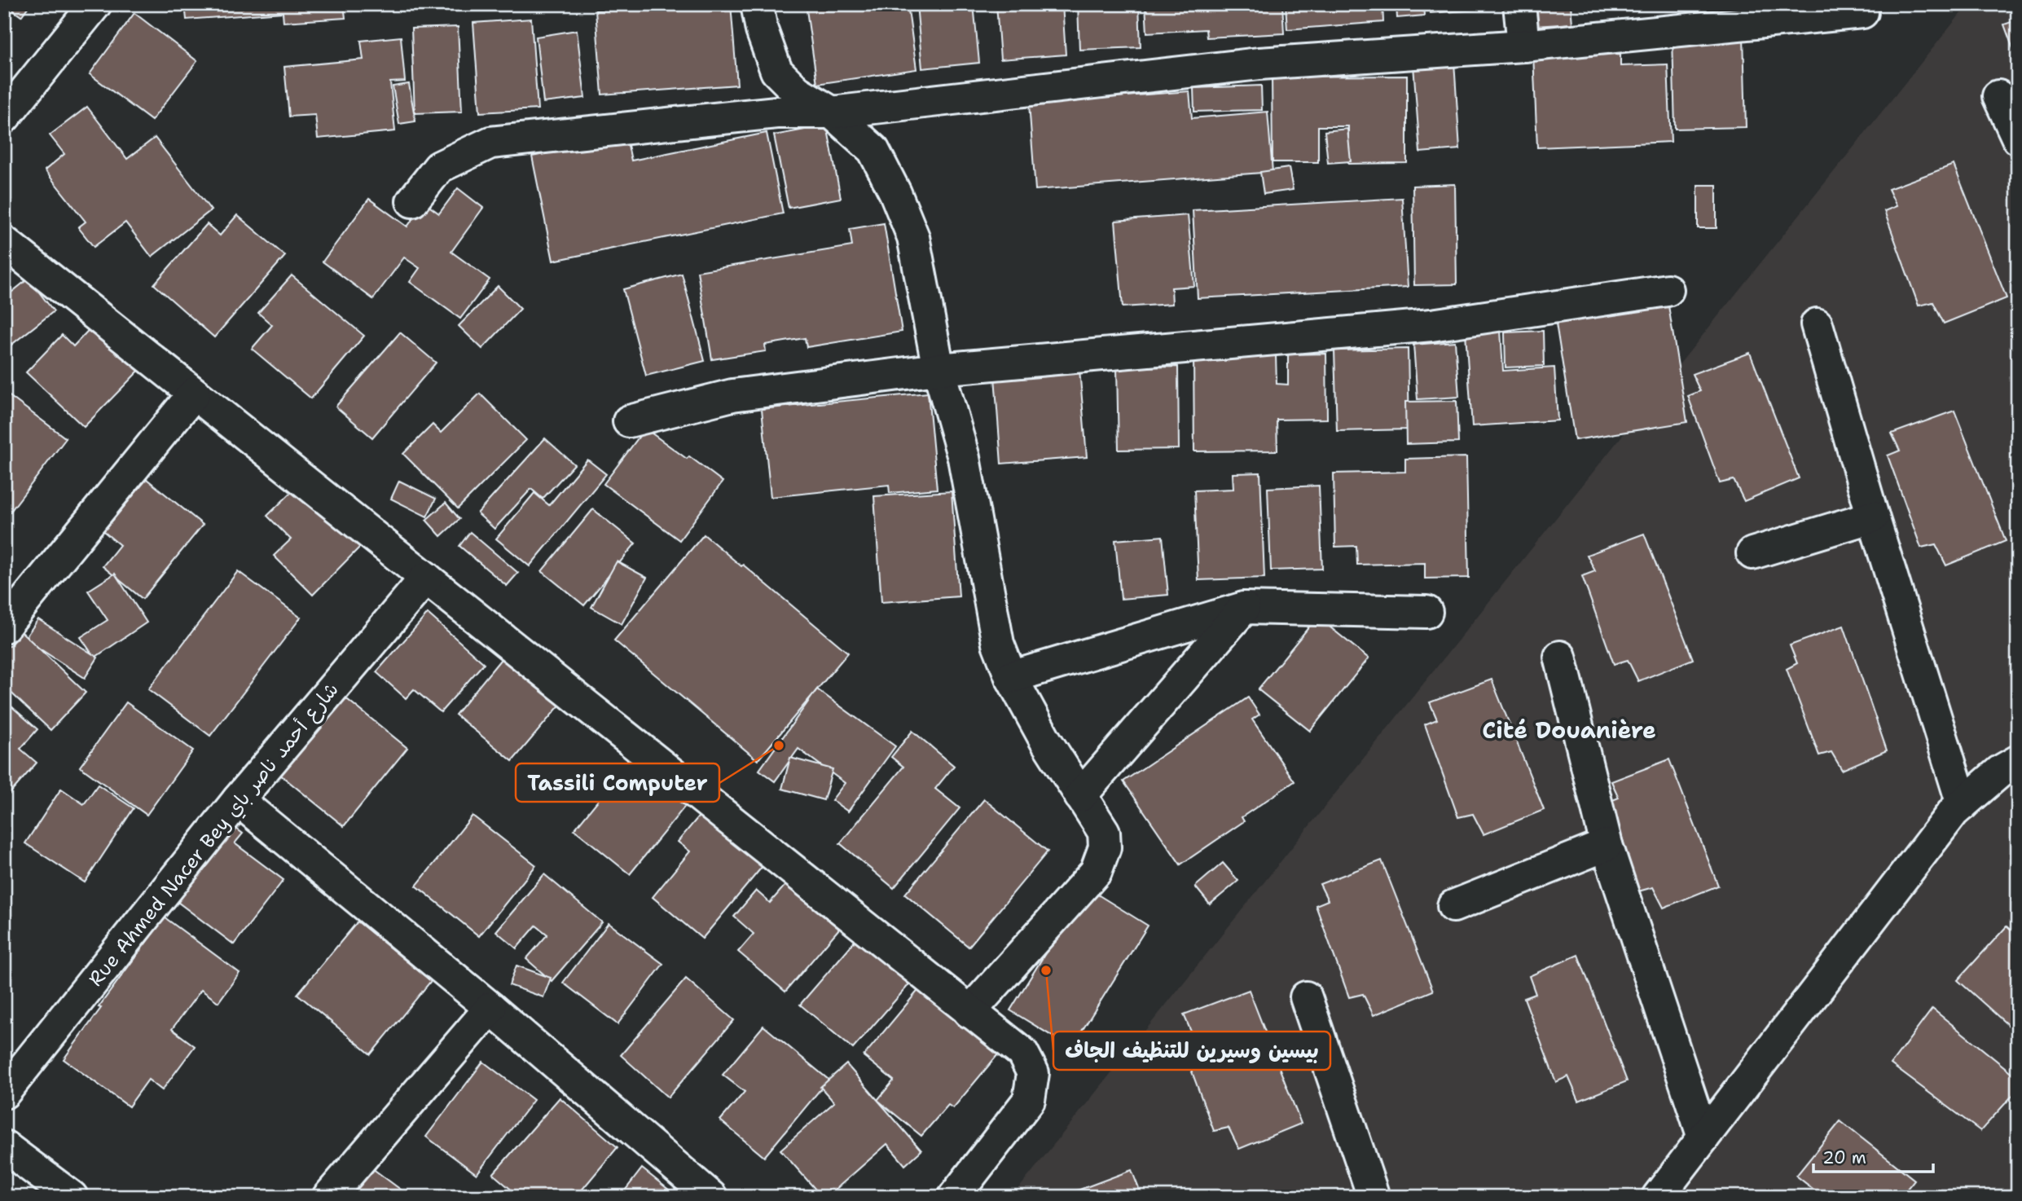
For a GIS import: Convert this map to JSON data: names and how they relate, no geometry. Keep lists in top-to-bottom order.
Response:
{
  "streets": {
    "street": ["Rue Ahmed Nacer Bey شارع أحمد ناصر باي"]
  },
  "districts": ["Cité Douanière"],
  "places": ["Tassili Computer", "بيسين وسيرين للتنظيف الجاف"],
  "scale_bar": "20 m"
}
